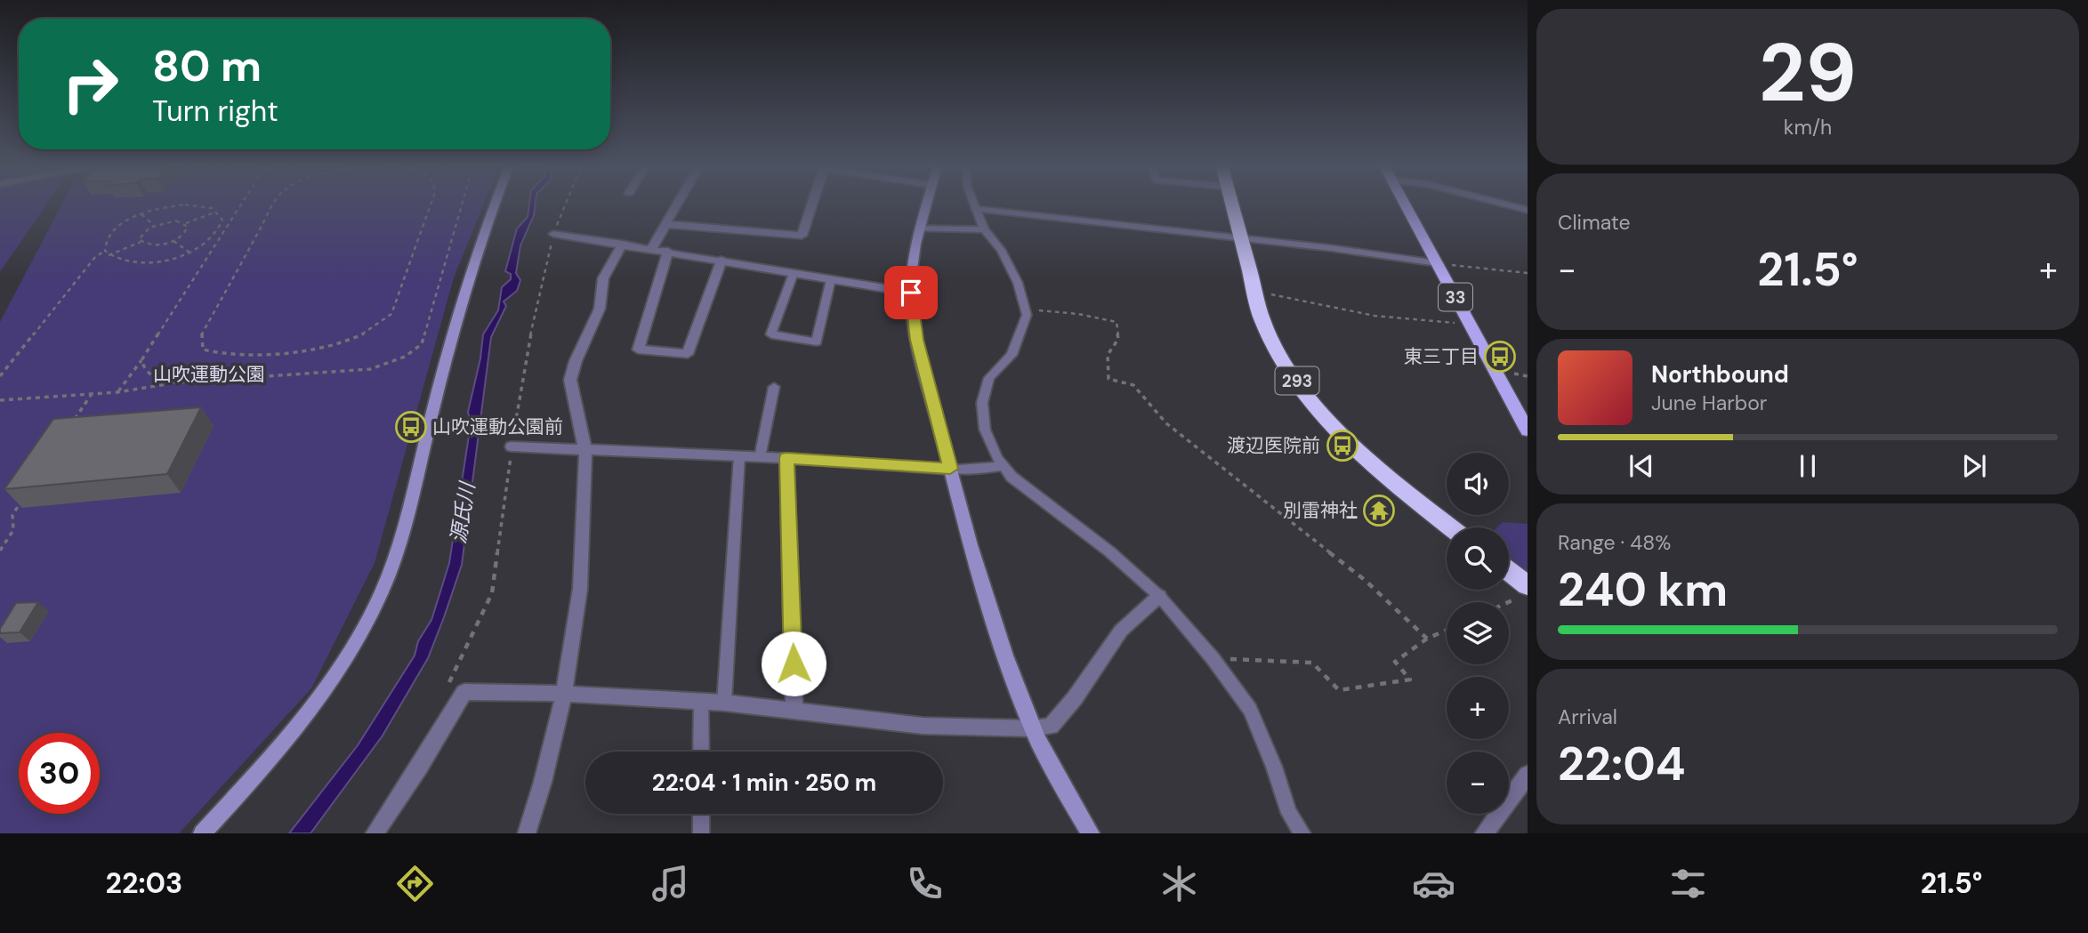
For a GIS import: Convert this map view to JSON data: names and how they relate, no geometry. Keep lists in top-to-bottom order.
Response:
{
  "streets": {
    "highway": ["293"],
    "main road": ["33"]
  },
  "water": ["源氏川"],
  "parks": ["山吹運動公園"],
  "places": {
    "bus stop": ["東三丁目", "山吹運動公園前", "渡辺医院前"],
    "temple": ["別雷神社"]
  },
  "page": {
    "tile": [
      ["29", "km/h"],
      "Climate",
      ["Range · 48%", "240 km"],
      ["Arrival", "22:04"]
    ],
    "turn": ["80 m", "Turn right"],
    "heat": ["−", "21.5°", "+"],
    "song": ["Northbound", "June Harbor"],
    "map_buttons": ["+", "−"],
    "limit": "30",
    "trip": "22:04 · 1 min · 250 m",
    "tabs": ["22:03", "21.5°"]
  }
}
